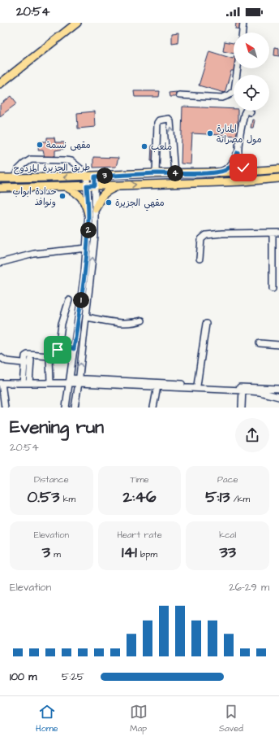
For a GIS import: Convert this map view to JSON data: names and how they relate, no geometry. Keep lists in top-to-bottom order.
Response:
{
  "streets": {
    "main road": ["طريق الجزيرة المزدوج"]
  },
  "places": [
    "المنارة مول مصراتة",
    "مقهى نسمة",
    "ملعب",
    "حدادة ابواب ونوافذ",
    "مقهي الجزيرة"
  ],
  "north": "top left",
  "page": {
    "status": "20:54",
    "pins": [
      "4",
      "3",
      "2",
      "1"
    ],
    "heading": ["Evening run", "20:54"],
    "stats": [
      ["Distance", "0.53 km"],
      ["Time", "2:46"],
      ["Pace", "5:13 /km"],
      ["Elevation", "3 m"],
      ["Heart rate", "141 bpm"],
      ["kcal", "33"]
    ],
    "chart": ["Elevation", "26–29 m"],
    "list": [
      {
        "name": "100 m",
        "note": "5:25"
      }
    ],
    "tabs": ["Home", "Map", "Saved"]
  }
}
